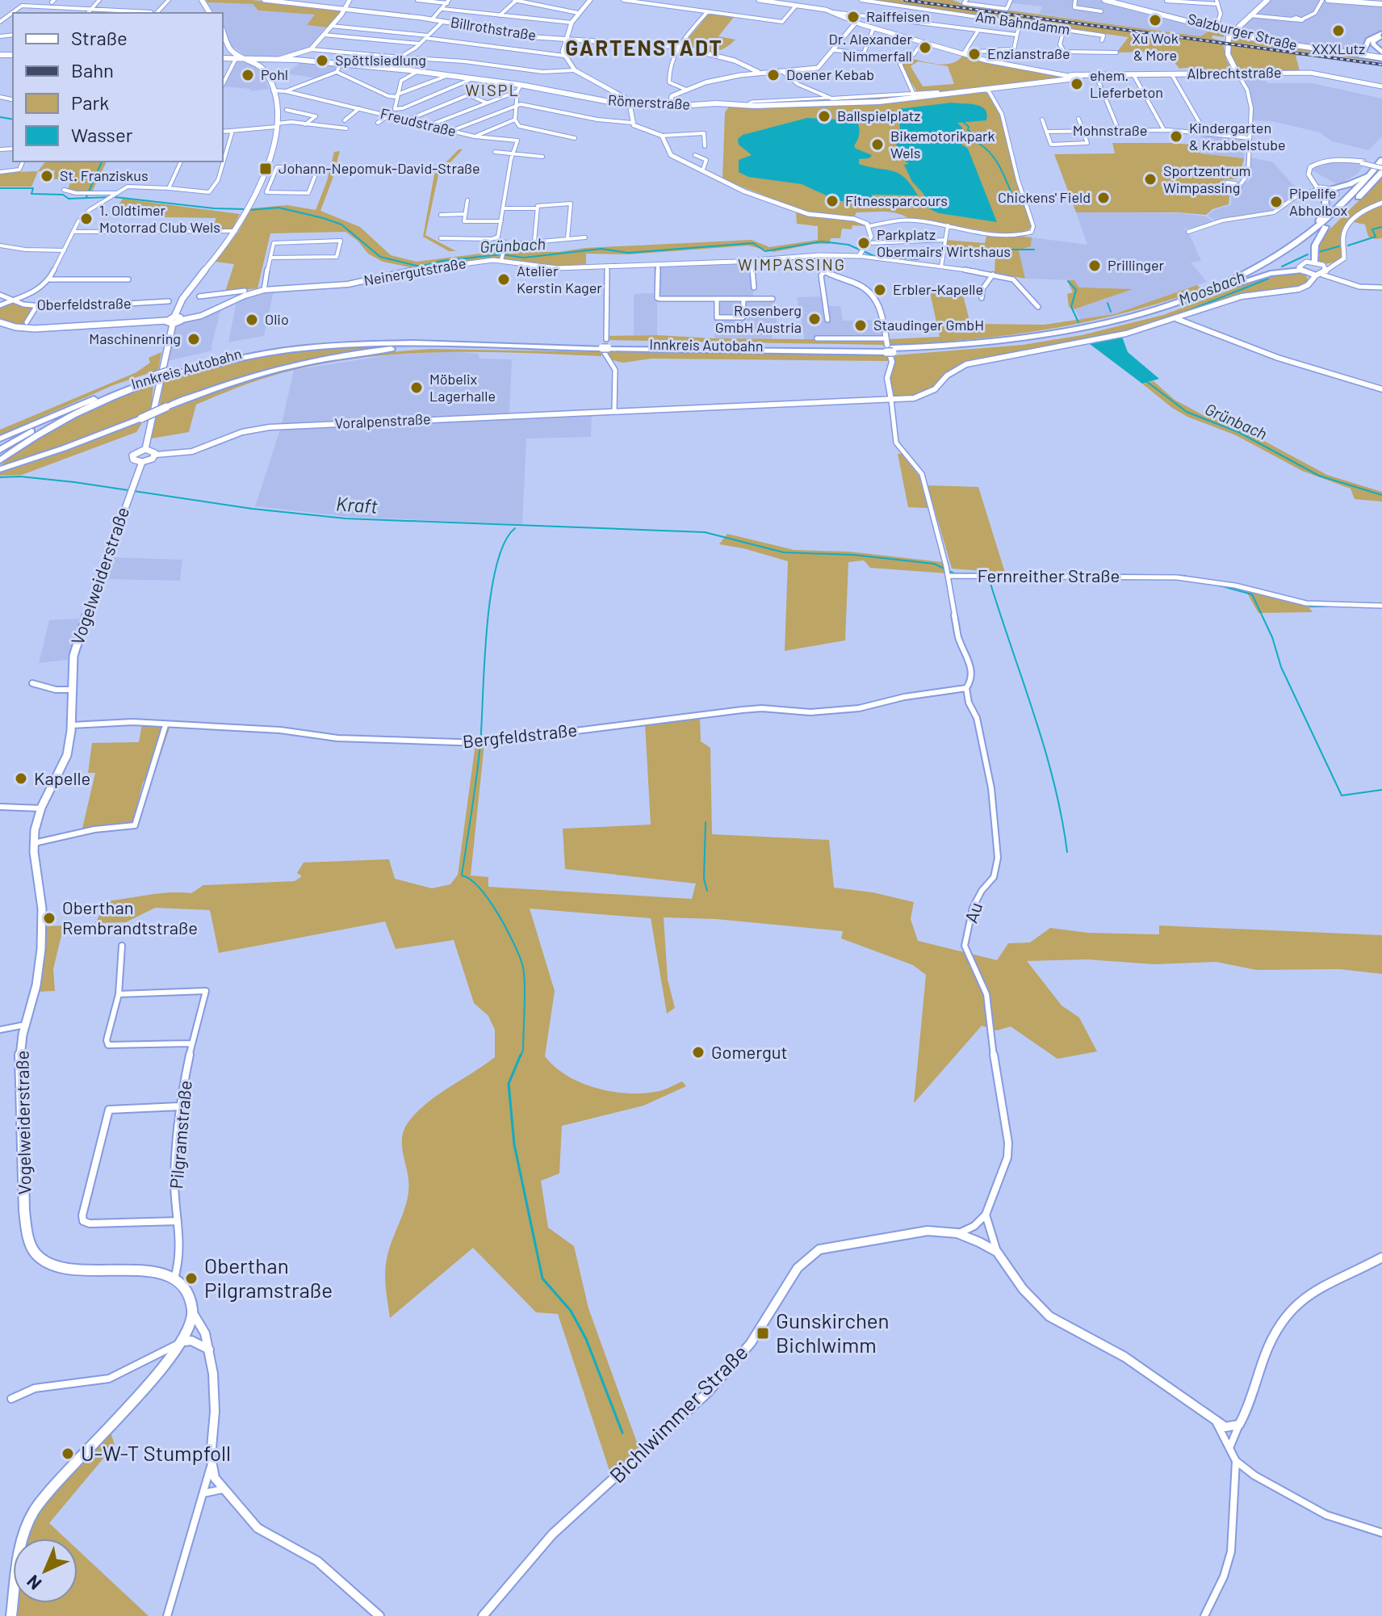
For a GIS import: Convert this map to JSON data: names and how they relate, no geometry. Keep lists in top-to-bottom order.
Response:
{
  "streets": {
    "highway": ["Innkreis Autobahn"],
    "main road": [
      "Salzburger Straße",
      "Albrechtstraße",
      "Römerstraße",
      "Oberfeldstraße",
      "Vogelweiderstraße"
    ],
    "street": [
      "Am Bahndamm",
      "Billrothstraße",
      "Freudstraße",
      "Mohnstraße",
      "Neinergutstraße",
      "Voralpenstraße",
      "Fernreither Straße",
      "Bergfeldstraße",
      "Au",
      "Pilgramstraße",
      "Bichlwimmer Straße"
    ]
  },
  "crossings": [
    ["Albrechtstraße", "Römerstraße"],
    ["Vogelweiderstraße", "Bergfeldstraße"],
    ["Vogelweiderstraße", "Pilgramstraße"],
    ["Fernreither Straße", "Au"],
    ["Bergfeldstraße", "Au"]
  ],
  "districts": ["GARTENSTADT", "WISPL", "WIMPASSING"],
  "water": ["Grünbach", "Moosbach", "Kraft"],
  "places": {
    "other": [
      "Raiffeisen",
      "Xu Wok & More",
      "XXXLutz",
      "Dr. Alexander Nimmerfall",
      "Enzianstraße",
      "Spöttlsiedlung",
      "Pohl",
      "Doener Kebab",
      "ehem. Lieferbeton",
      "Ballspielplatz",
      "Kindergarten & Krabbelstube",
      "Bikemotorikpark Wels",
      "St. Franziskus",
      "Sportzentrum Wimpassing",
      "Chickens' Field",
      "Fitnessparcours",
      "Pipelife Abholbox",
      "1. Oldtimer Motorrad Club Wels",
      "Parkplatz Obermairs' Wirtshaus",
      "Prillinger",
      "Atelier Kerstin Kager",
      "Erbler-Kapelle",
      "Rosenberg GmbH Austria",
      "Olio",
      "Staudinger GmbH",
      "Maschinenring",
      "Möbelix Lagerhalle",
      "Kapelle",
      "Oberthan Rembrandtstraße",
      "Gomergut",
      "Oberthan Pilgramstraße",
      "U-W-T Stumpfoll"
    ],
    "transit": ["Johann-Nepomuk-David-Straße", "Gunskirchen Bichlwimm"]
  },
  "legend": [
    "Straße",
    "Bahn",
    "Park",
    "Wasser"
  ],
  "north": "bottom left"
}
